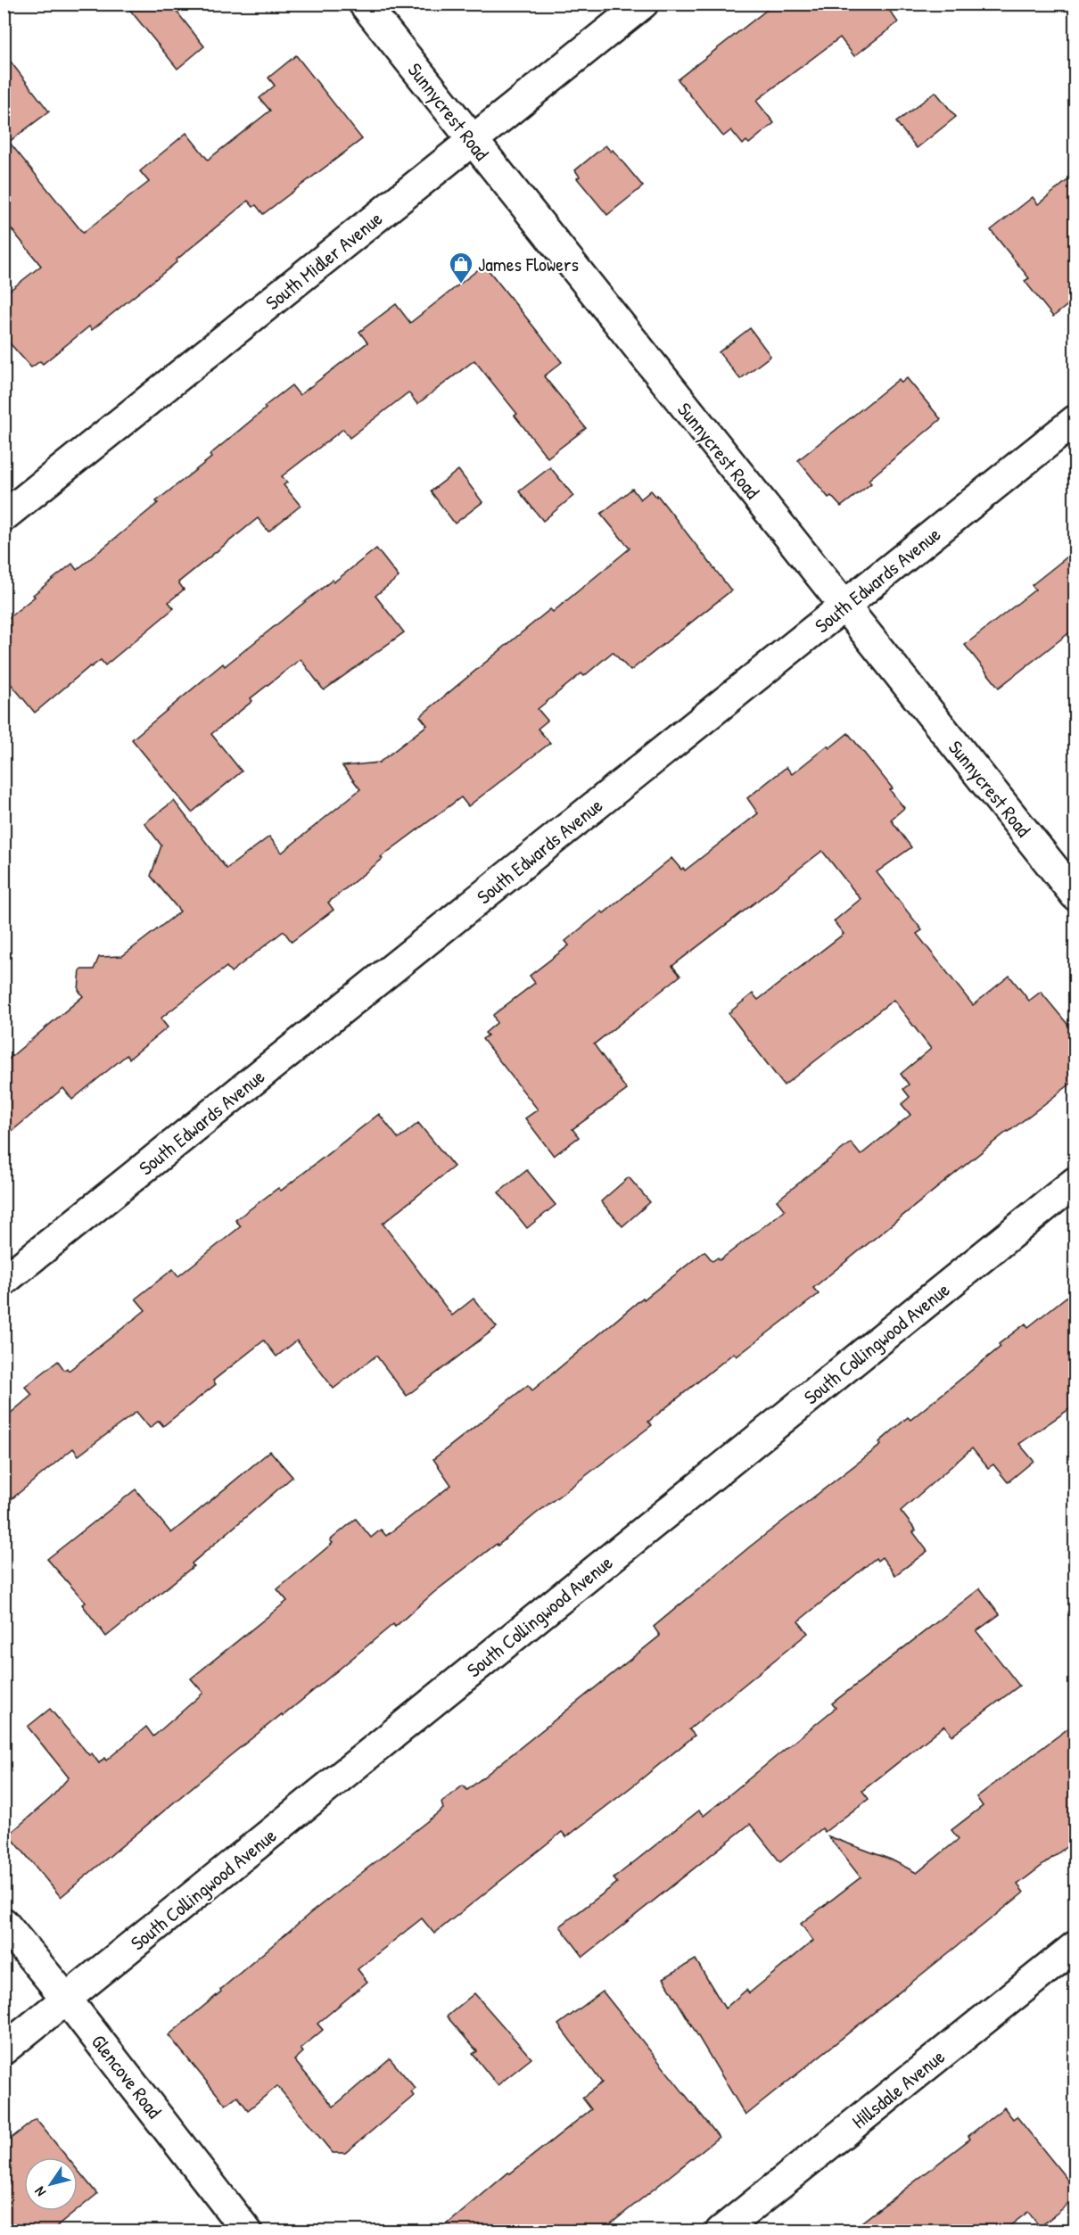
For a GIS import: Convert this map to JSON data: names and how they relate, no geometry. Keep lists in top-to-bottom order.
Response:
{
  "streets": {
    "street": [
      "Sunnycrest Road",
      "South Midler Avenue",
      "South Edwards Avenue",
      "South Collingwood Avenue",
      "Glencove Road",
      "Hillsdale Avenue"
    ]
  },
  "crossings": [
    ["Sunnycrest Road", "South Midler Avenue"],
    ["Sunnycrest Road", "South Edwards Avenue"],
    ["South Collingwood Avenue", "Glencove Road"]
  ],
  "places": {
    "shop": ["James Flowers"]
  },
  "north": "bottom left"
}
